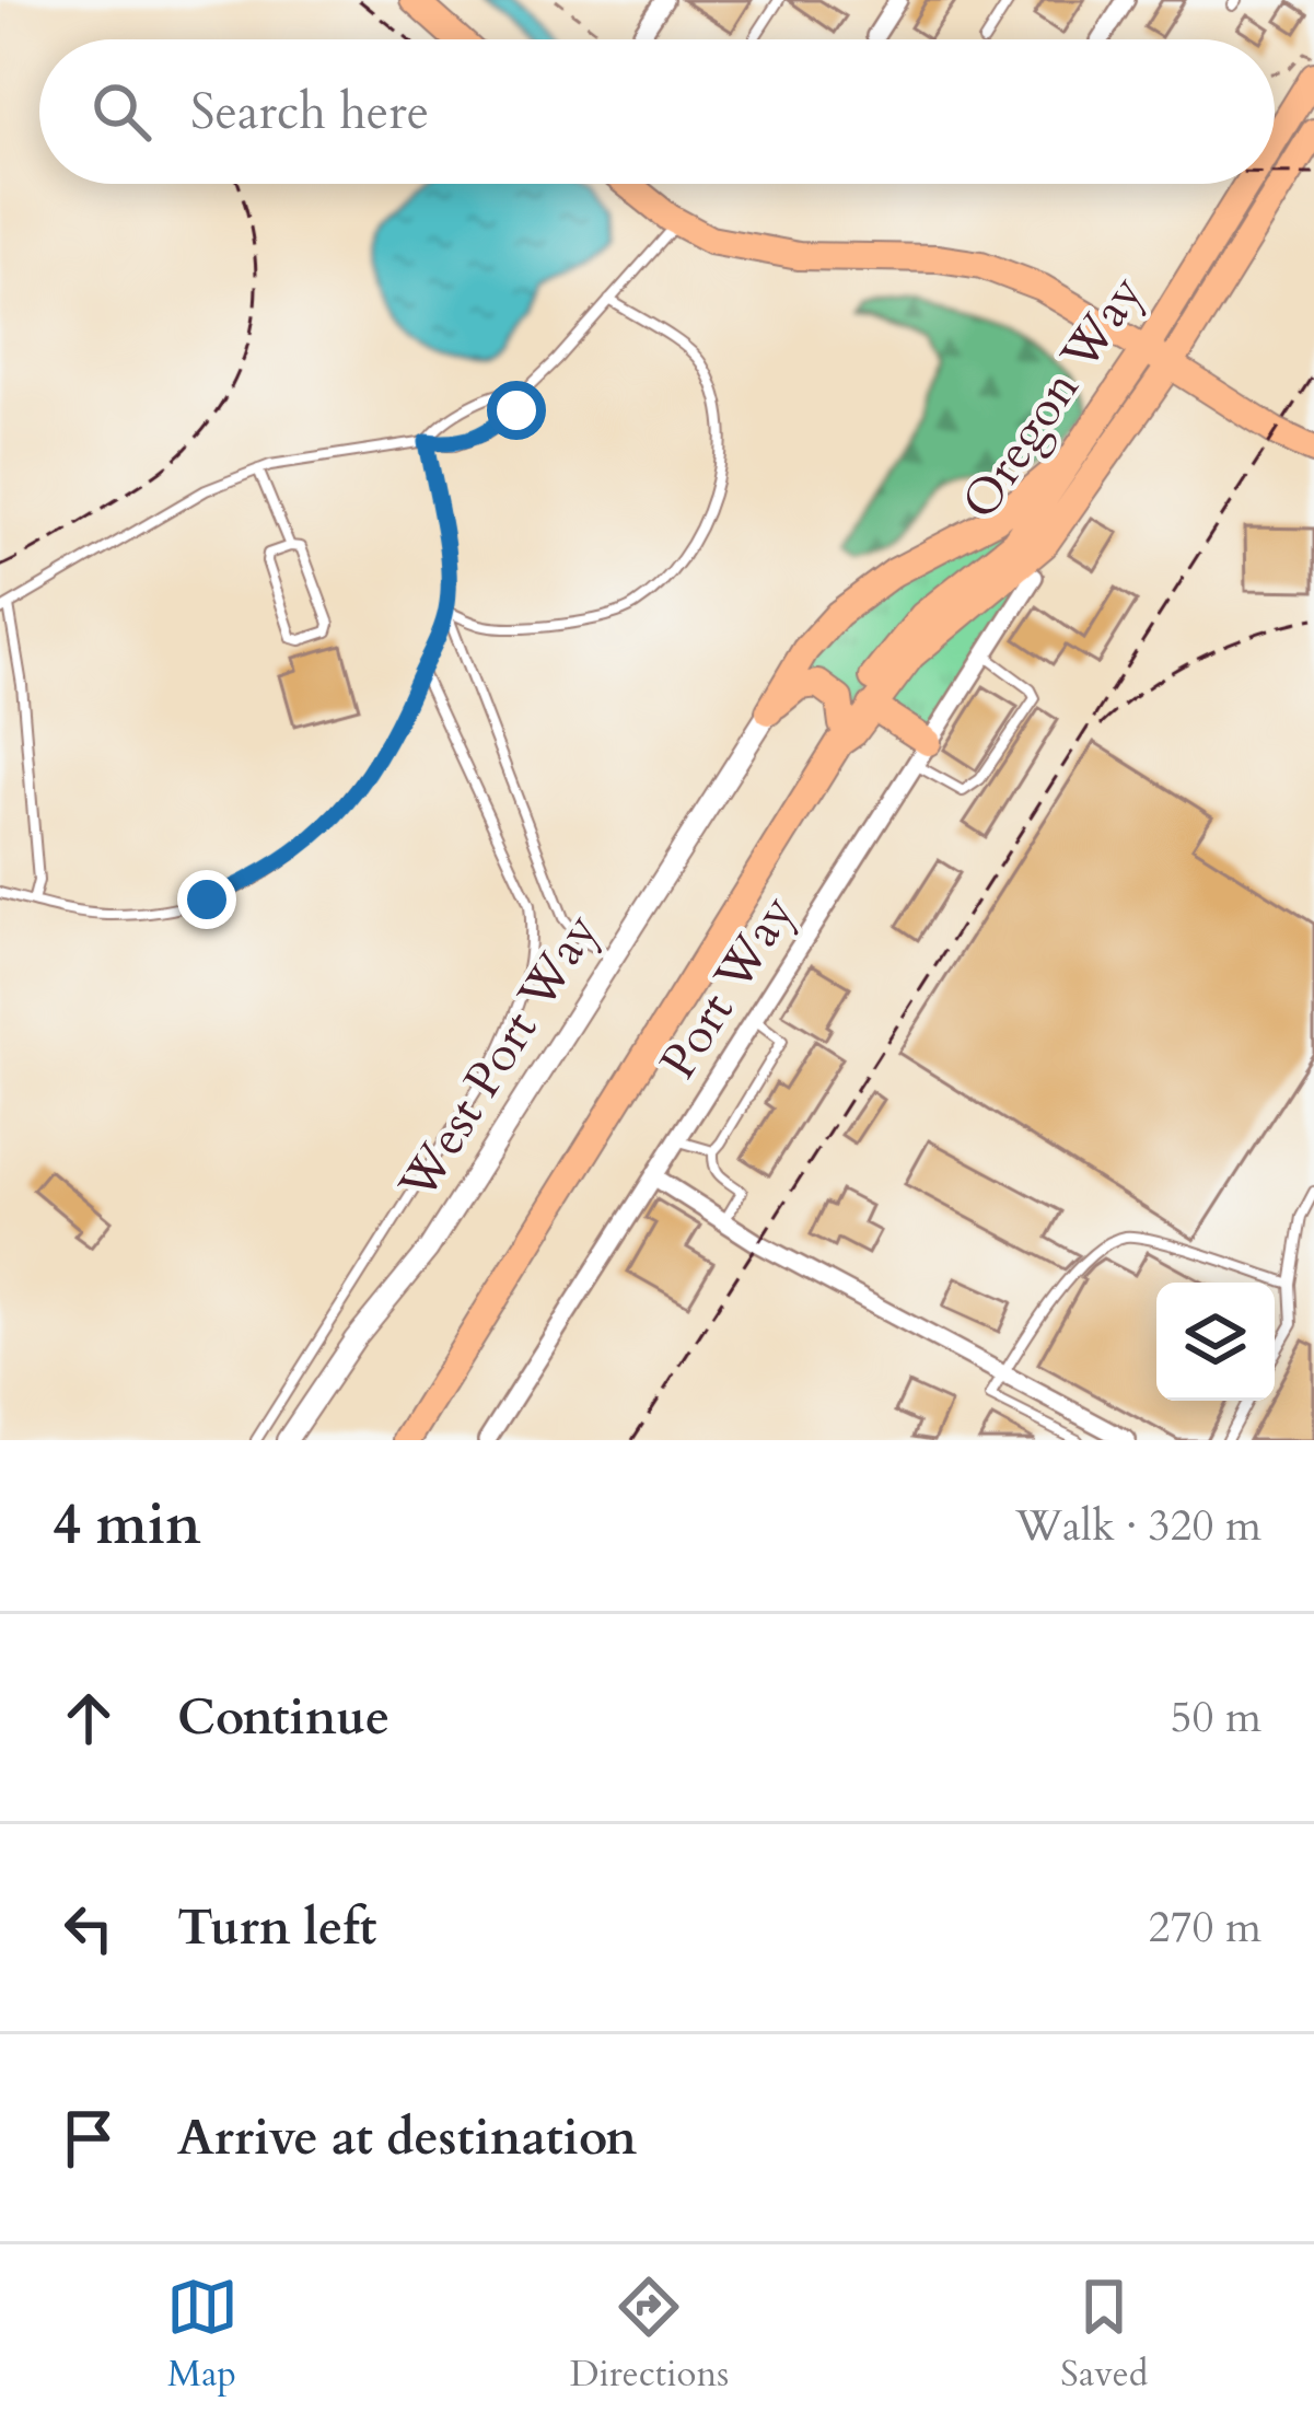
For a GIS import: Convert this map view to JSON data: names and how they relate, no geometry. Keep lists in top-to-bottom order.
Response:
{
  "streets": {
    "main road": ["Oregon Way"],
    "street": ["Port Way", "West Port Way"]
  },
  "page": {
    "search": "Search here",
    "heading": ["4 min", "Walk · 320 m"],
    "list": [
      ["Continue", "50 m"],
      ["Turn left", "270 m"],
      "Arrive at destination"
    ],
    "nav": ["Map", "Directions", "Saved"]
  }
}
